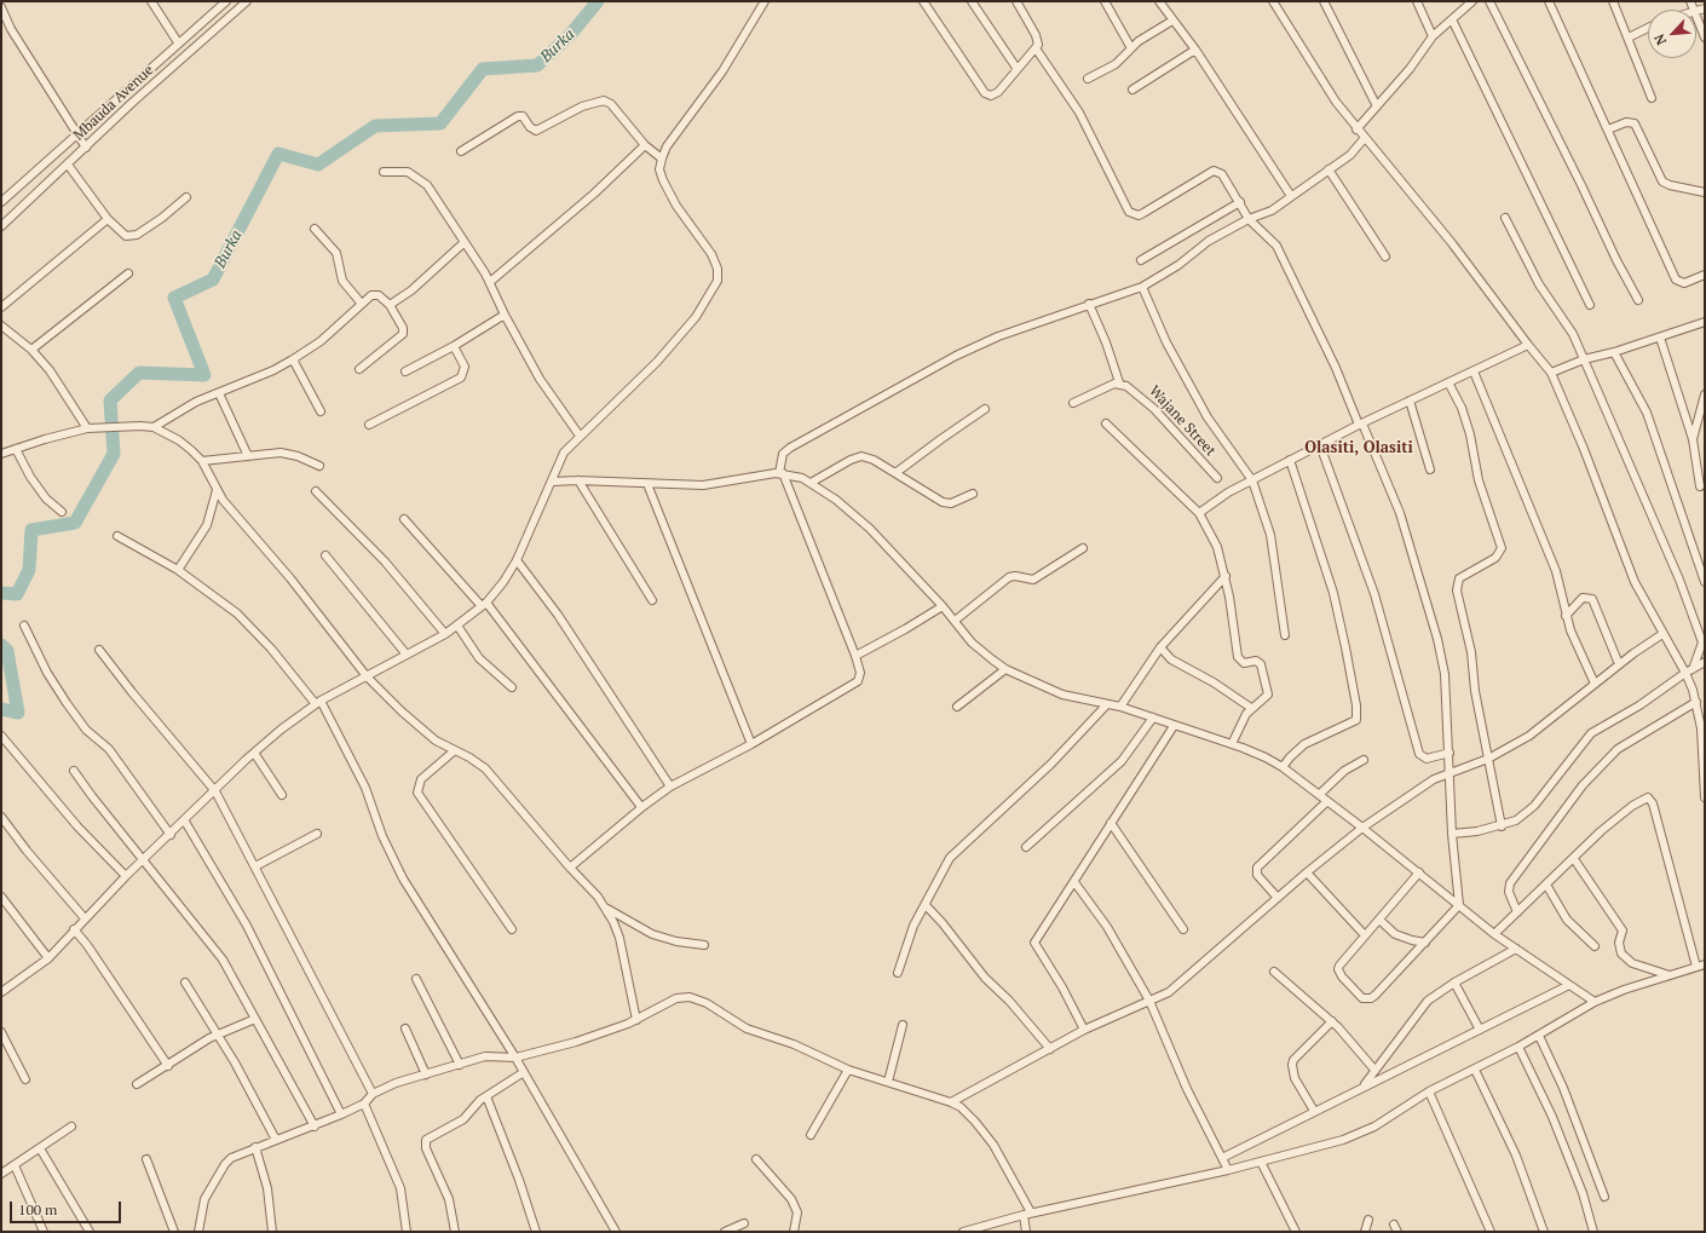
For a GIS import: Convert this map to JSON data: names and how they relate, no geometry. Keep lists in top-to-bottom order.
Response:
{
  "streets": {
    "street": ["Mbauda Avenue", "Wajane Street"]
  },
  "districts": ["Olasiti, Olasiti"],
  "water": ["Burka"],
  "scale_bar": "100 m",
  "north": "bottom left"
}
